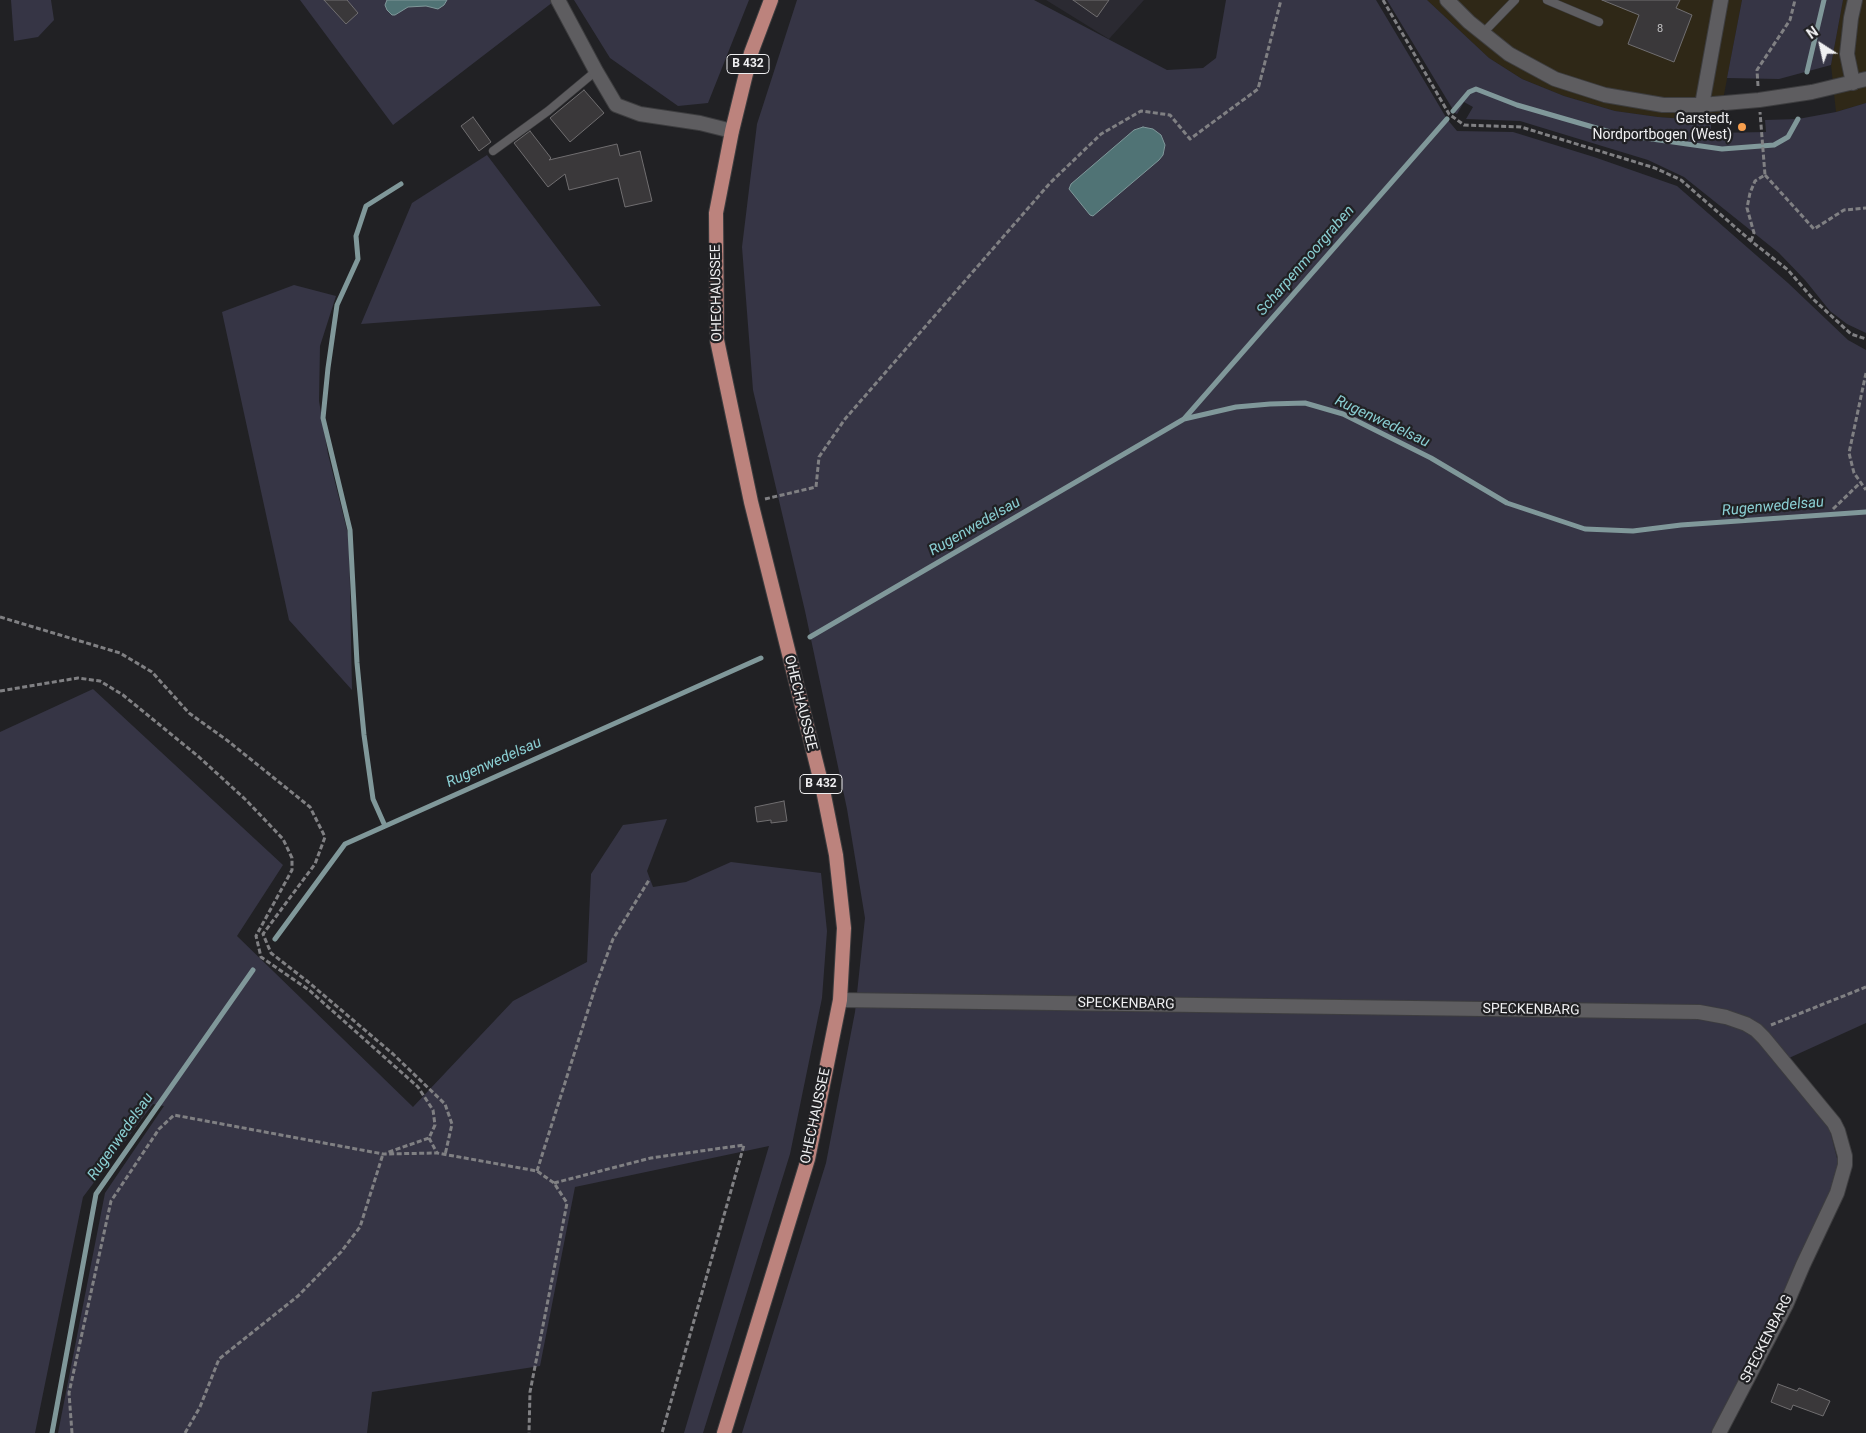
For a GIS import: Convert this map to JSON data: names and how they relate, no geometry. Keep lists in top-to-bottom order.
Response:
{
  "streets": {
    "main road": ["B 432", "OHECHAUSSEE"],
    "street": ["SPECKENBARG"]
  },
  "crossings": [
    ["OHECHAUSSEE", "SPECKENBARG"]
  ],
  "water": ["Scharpenmoorgraben", "Rugenwedelsau"],
  "places": ["Garstedt, Nordportbogen (West)"],
  "house_numbers": ["8"],
  "north": "top left"
}
